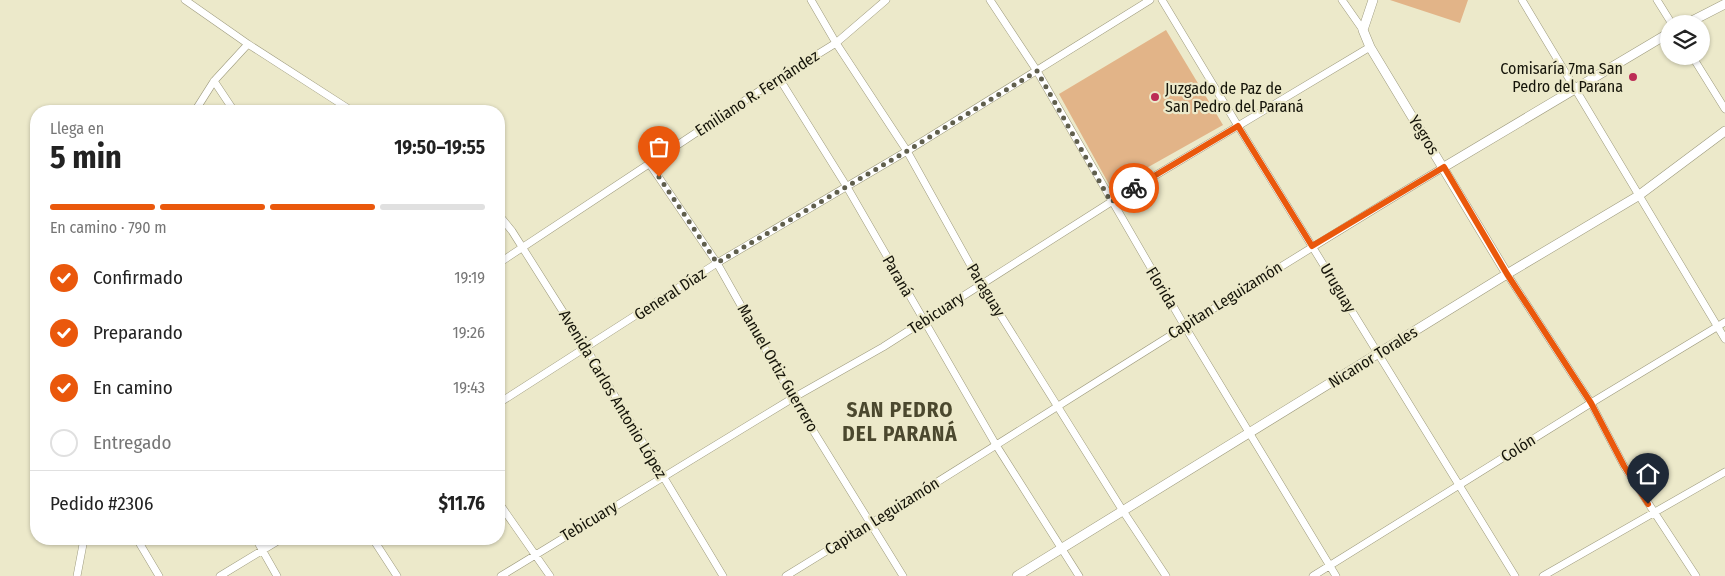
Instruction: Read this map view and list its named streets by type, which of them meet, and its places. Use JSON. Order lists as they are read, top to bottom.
{
  "streets": {
    "street": [
      "Emiliano R. Fernández",
      "Yegros",
      "Paraná",
      "Florida",
      "Uruguay",
      "Paraguay",
      "General Díaz",
      "Capitan Leguizamón",
      "Tebicuary",
      "Nicanor Torales",
      "Manuel Ortiz Guerrero",
      "Avenida Carlos Antonio López",
      "Colón"
    ]
  },
  "crossings": [
    ["Emiliano R. Fernández", "Paraná"],
    ["Emiliano R. Fernández", "Paraguay"],
    ["Emiliano R. Fernández", "Manuel Ortiz Guerrero"],
    ["Emiliano R. Fernández", "Avenida Carlos Antonio López"],
    ["Yegros", "Capitan Leguizamón"],
    ["Yegros", "Tebicuary"],
    ["Yegros", "Nicanor Torales"],
    ["Yegros", "Colón"],
    ["Paraná", "General Díaz"],
    ["Paraná", "Capitan Leguizamón"],
    ["Paraná", "Tebicuary"],
    ["Paraná", "Nicanor Torales"],
    ["Florida", "General Díaz"],
    ["Florida", "Capitan Leguizamón"],
    ["Florida", "Tebicuary"],
    ["Florida", "Nicanor Torales"],
    ["Florida", "Colón"],
    ["Uruguay", "Capitan Leguizamón"],
    ["Uruguay", "Tebicuary"],
    ["Uruguay", "Nicanor Torales"],
    ["Uruguay", "Colón"],
    ["Paraguay", "General Díaz"],
    ["Paraguay", "Capitan Leguizamón"],
    ["Paraguay", "Tebicuary"],
    ["Paraguay", "Nicanor Torales"],
    ["General Díaz", "Manuel Ortiz Guerrero"],
    ["General Díaz", "Avenida Carlos Antonio López"],
    ["Capitan Leguizamón", "Manuel Ortiz Guerrero"],
    ["Tebicuary", "Manuel Ortiz Guerrero"],
    ["Tebicuary", "Avenida Carlos Antonio López"]
  ],
  "districts": ["SAN PEDRO DEL PARANÁ"],
  "places": ["Comisaría 7ma San Pedro del Parana", "Juzgado de Paz de San Pedro del Paraná"],
  "page": {
    "heading": ["5 min", "Llega en", "19:50–19:55"],
    "panel": ["Pedido #2306", "$11.76"],
    "bar": "En camino · 790 m",
    "list": [
      ["Confirmado", "19:19"],
      ["Preparando", "19:26"],
      ["En camino", "19:43"],
      "Entregado"
    ]
  }
}
